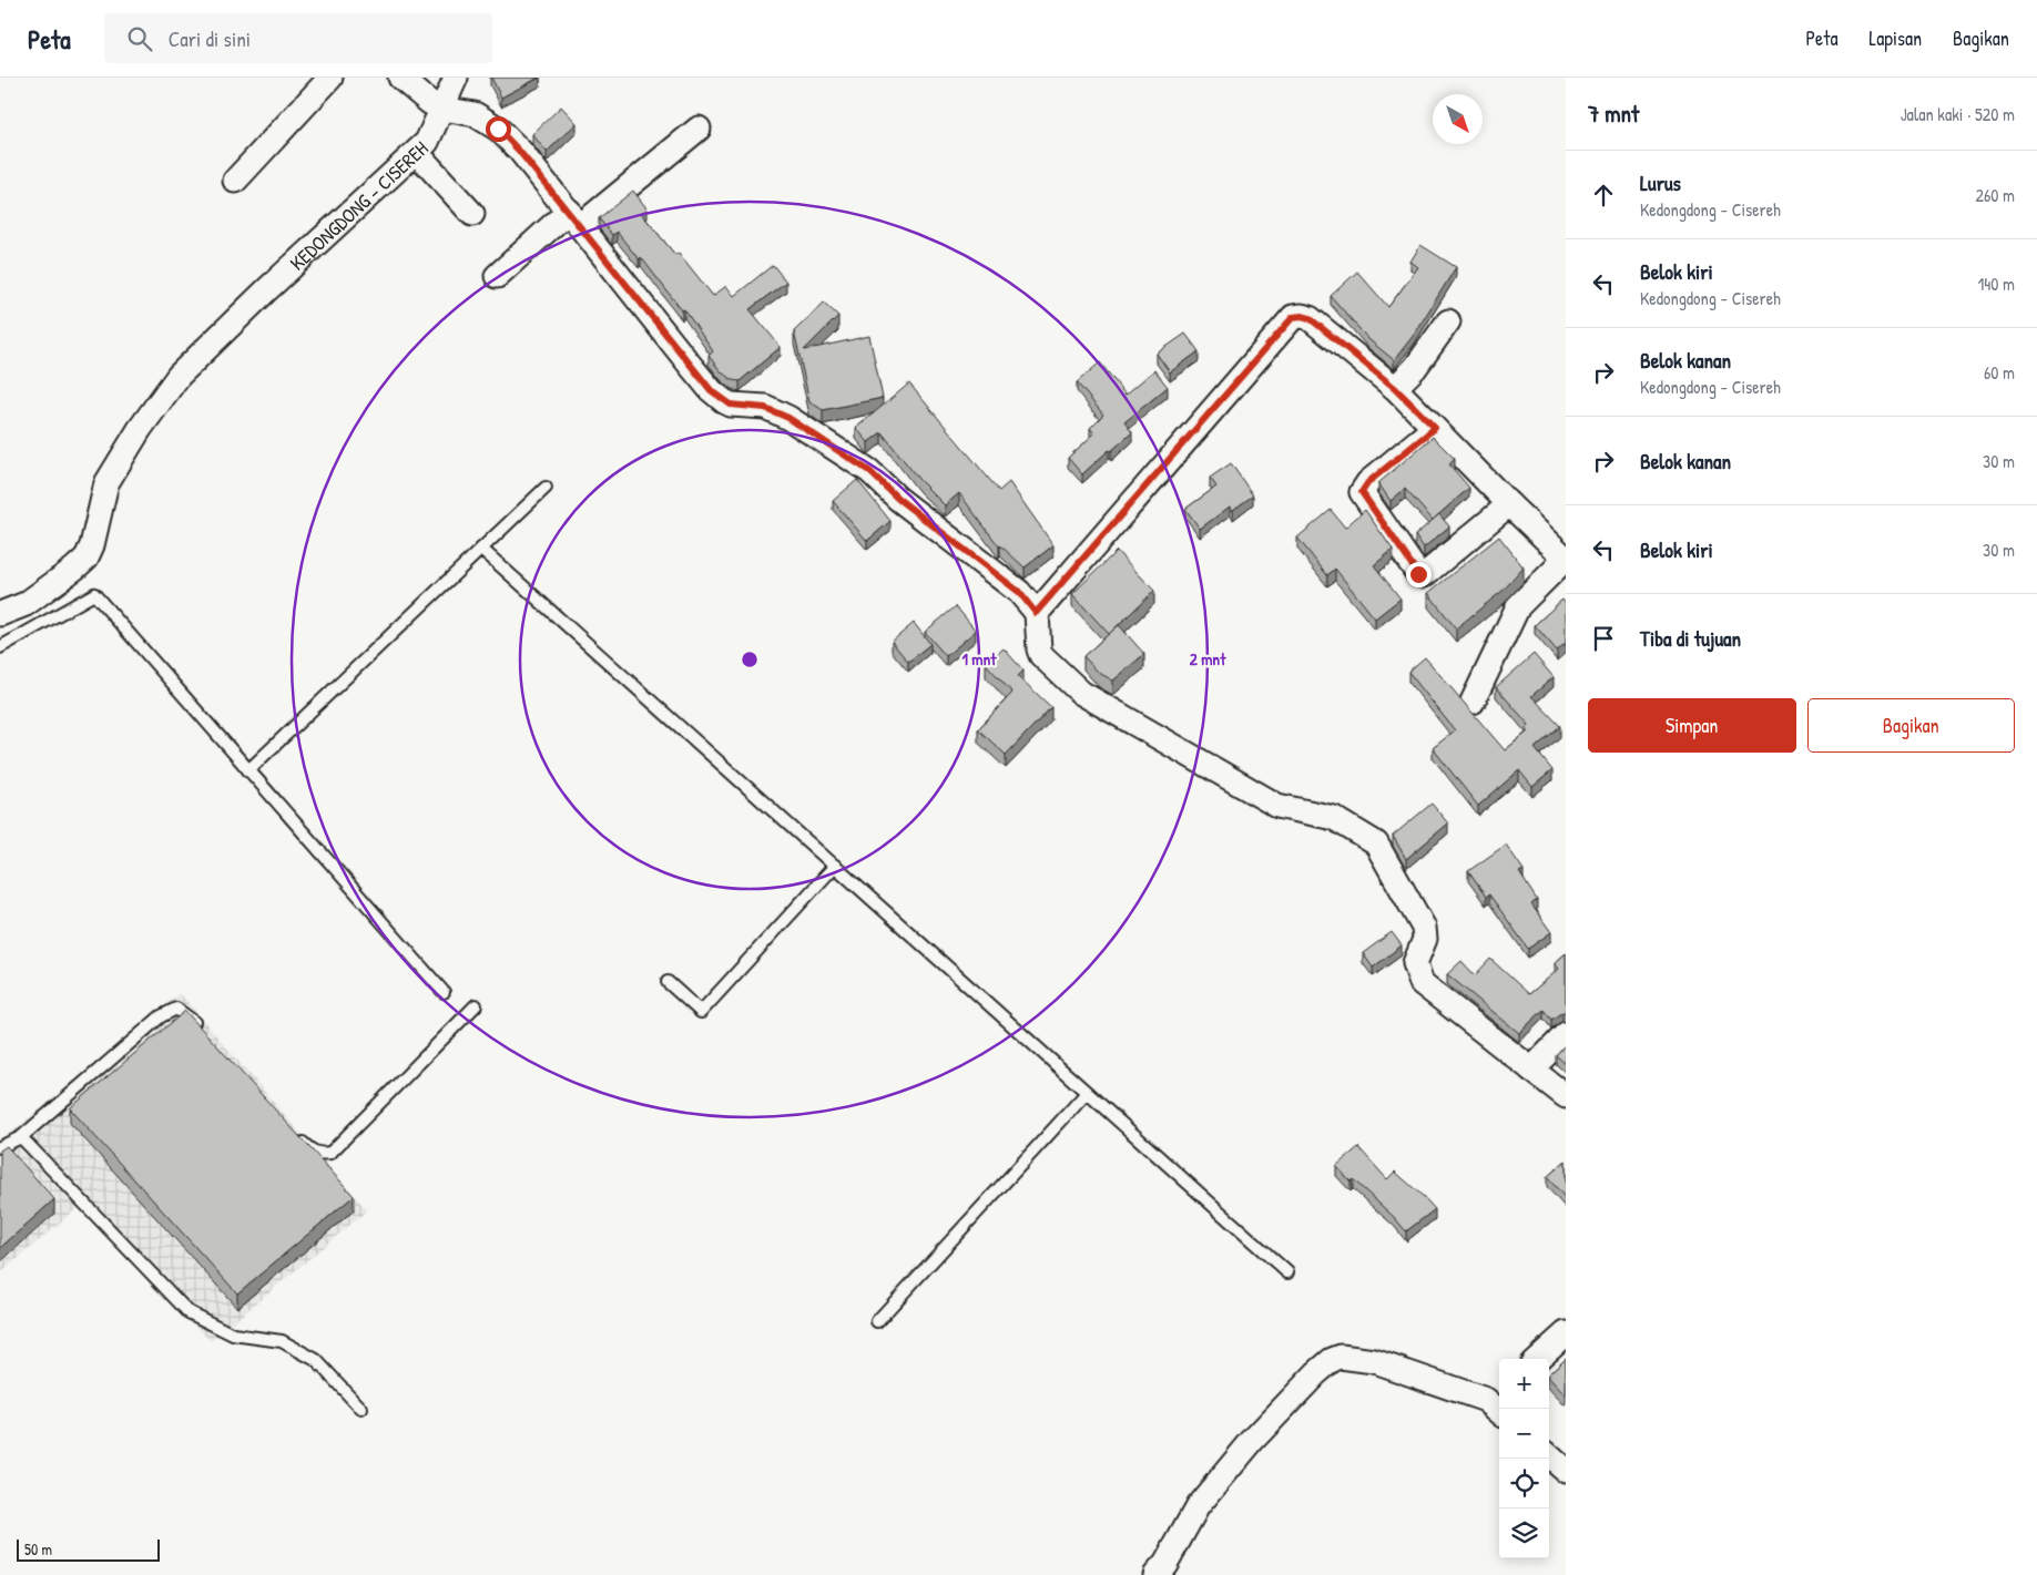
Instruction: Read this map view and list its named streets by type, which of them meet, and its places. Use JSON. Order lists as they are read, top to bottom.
{
  "streets": {
    "street": ["KEDONGDONG - CISEREH"]
  },
  "scale_bar": "50 m",
  "north": "bottom right",
  "page": {
    "header": "Peta",
    "search": "Cari di sini",
    "nav": ["Peta", "Lapisan", "Bagikan"],
    "heading": ["7 mnt", "Jalan kaki · 520 m"],
    "list": [
      ["Lurus", "Kedongdong - Cisereh", "260 m"],
      ["Belok kiri", "Kedongdong - Cisereh", "140 m"],
      ["Belok kanan", "Kedongdong - Cisereh", "60 m"],
      ["Belok kanan", "30 m"],
      ["Belok kiri", "30 m"],
      "Tiba di tujuan"
    ],
    "buttons": ["Simpan", "Bagikan"],
    "map_buttons": ["+", "−"],
    "scale": "50 m"
  },
  "rings": ["1 mnt", "2 mnt"]
}
